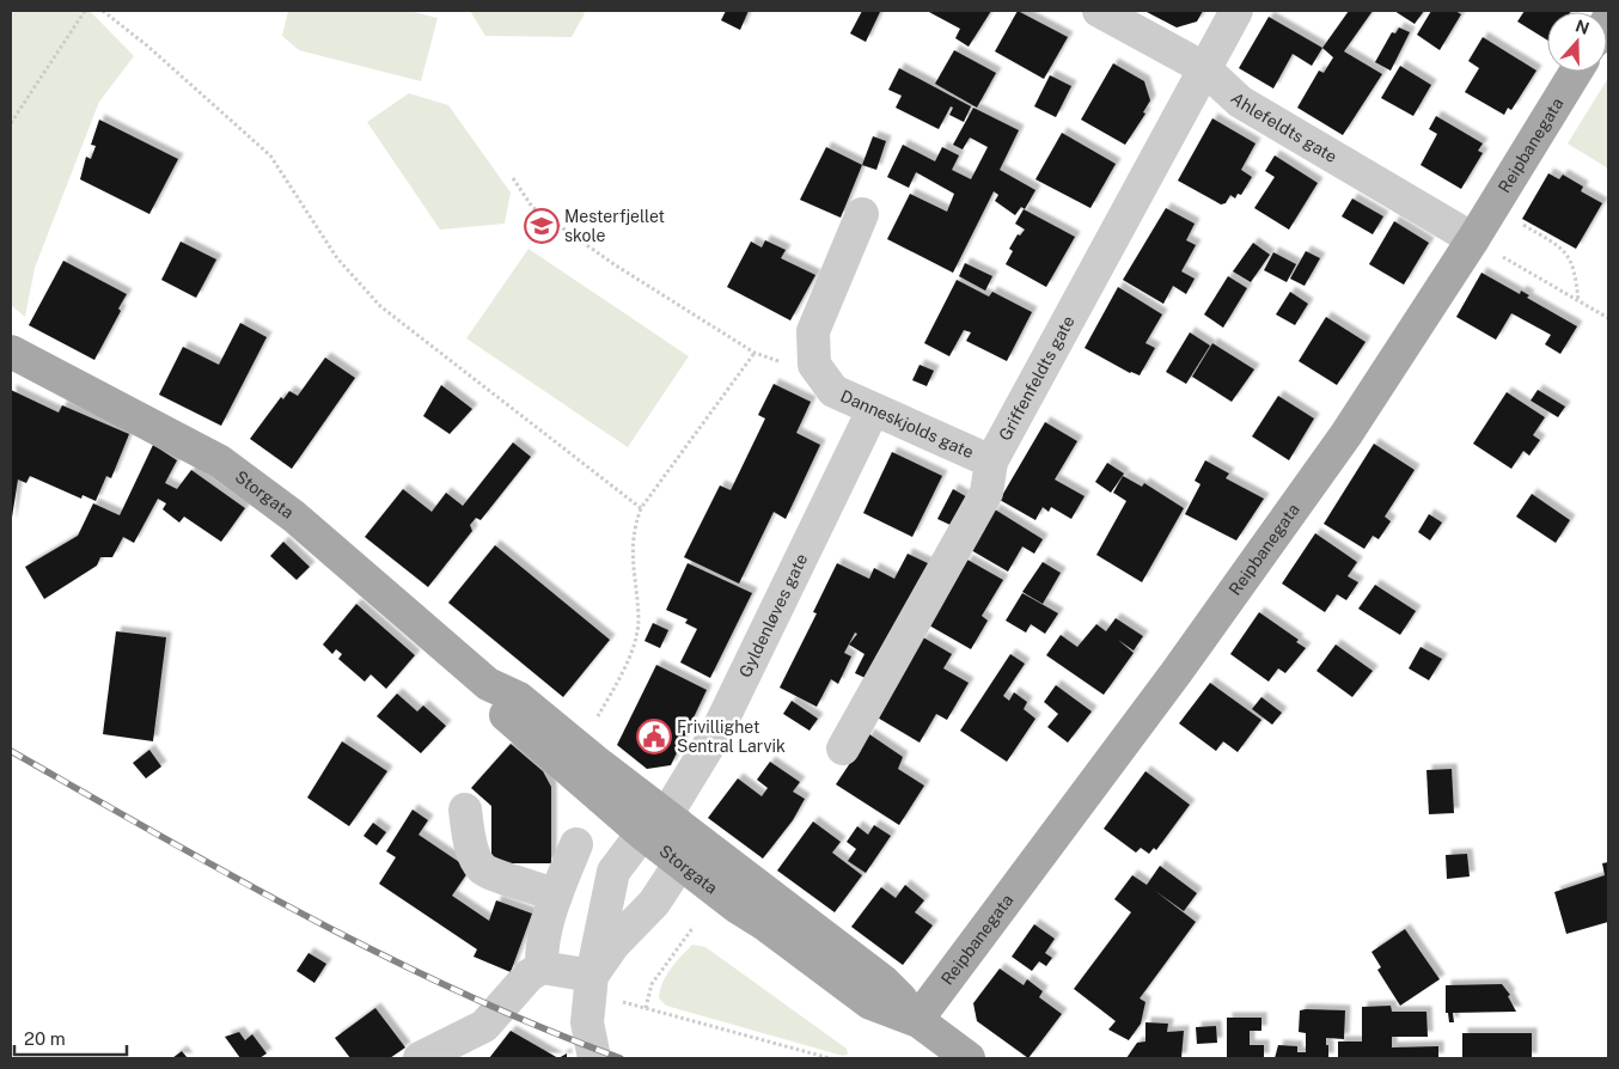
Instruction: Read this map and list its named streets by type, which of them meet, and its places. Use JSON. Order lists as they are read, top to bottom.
{
  "streets": {
    "main road": ["Reipbanegata", "Storgata"],
    "street": [
      "Ahlefeldts gate",
      "Griffenfeldts gate",
      "Danneskjolds gate",
      "Gyldenløves gate"
    ]
  },
  "crossings": [
    ["Ahlefeldts gate", "Reipbanegata"],
    ["Ahlefeldts gate", "Griffenfeldts gate"],
    ["Reipbanegata", "Storgata"],
    ["Griffenfeldts gate", "Danneskjolds gate"],
    ["Danneskjolds gate", "Gyldenløves gate"],
    ["Storgata", "Gyldenløves gate"]
  ],
  "places": {
    "school or university": ["Mesterfjellet skole"],
    "public building": ["Frivillighet Sentral Larvik"]
  },
  "scale_bar": "20 m",
  "north": "top"
}
